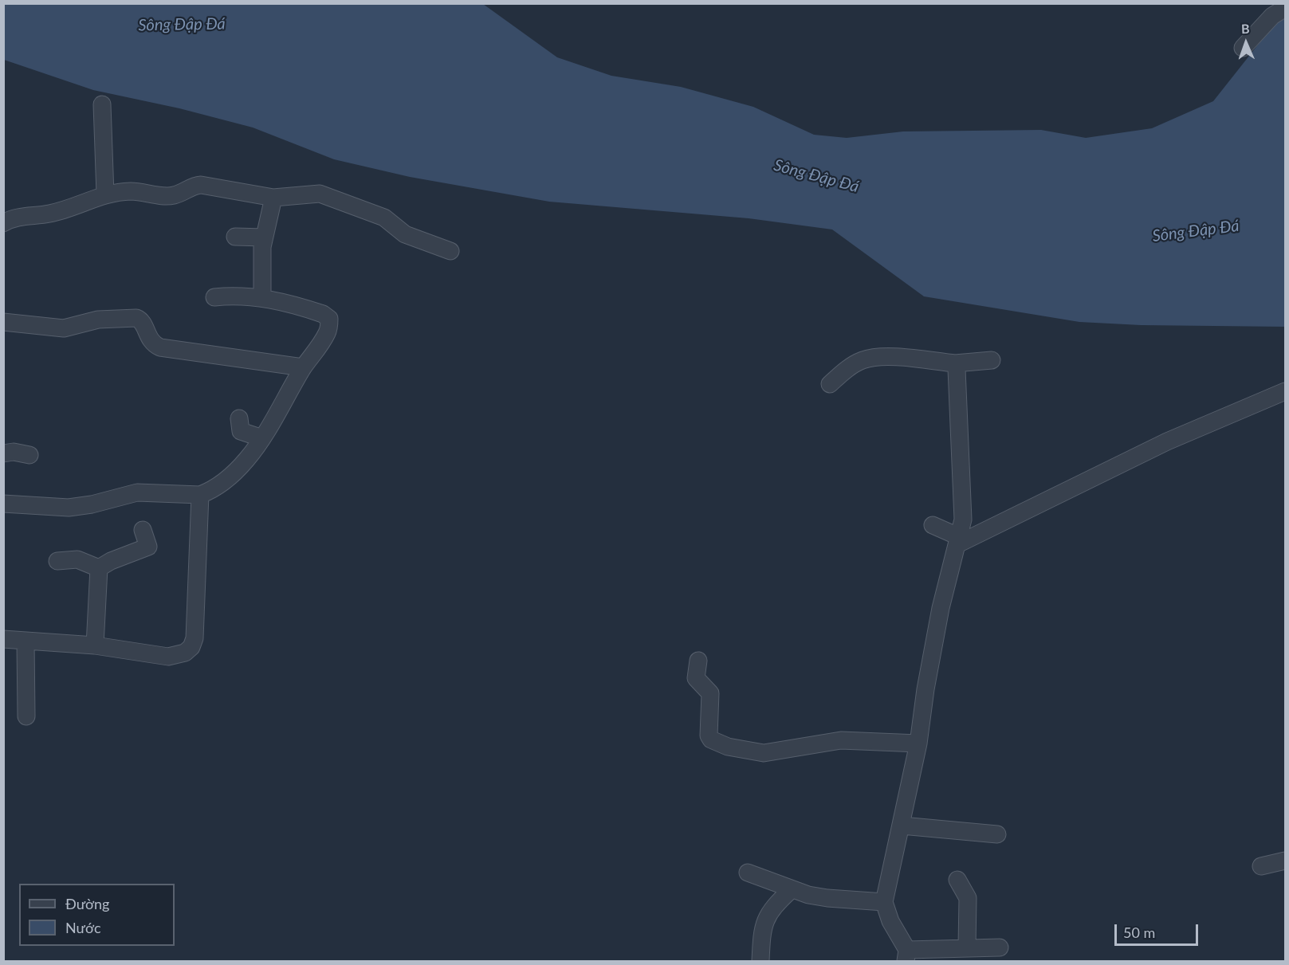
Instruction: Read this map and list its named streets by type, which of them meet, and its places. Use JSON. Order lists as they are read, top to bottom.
{
  "water": ["Sông Đập Đá"],
  "legend": ["Đường", "Nước"],
  "scale_bar": "50 m",
  "north": "top"
}
